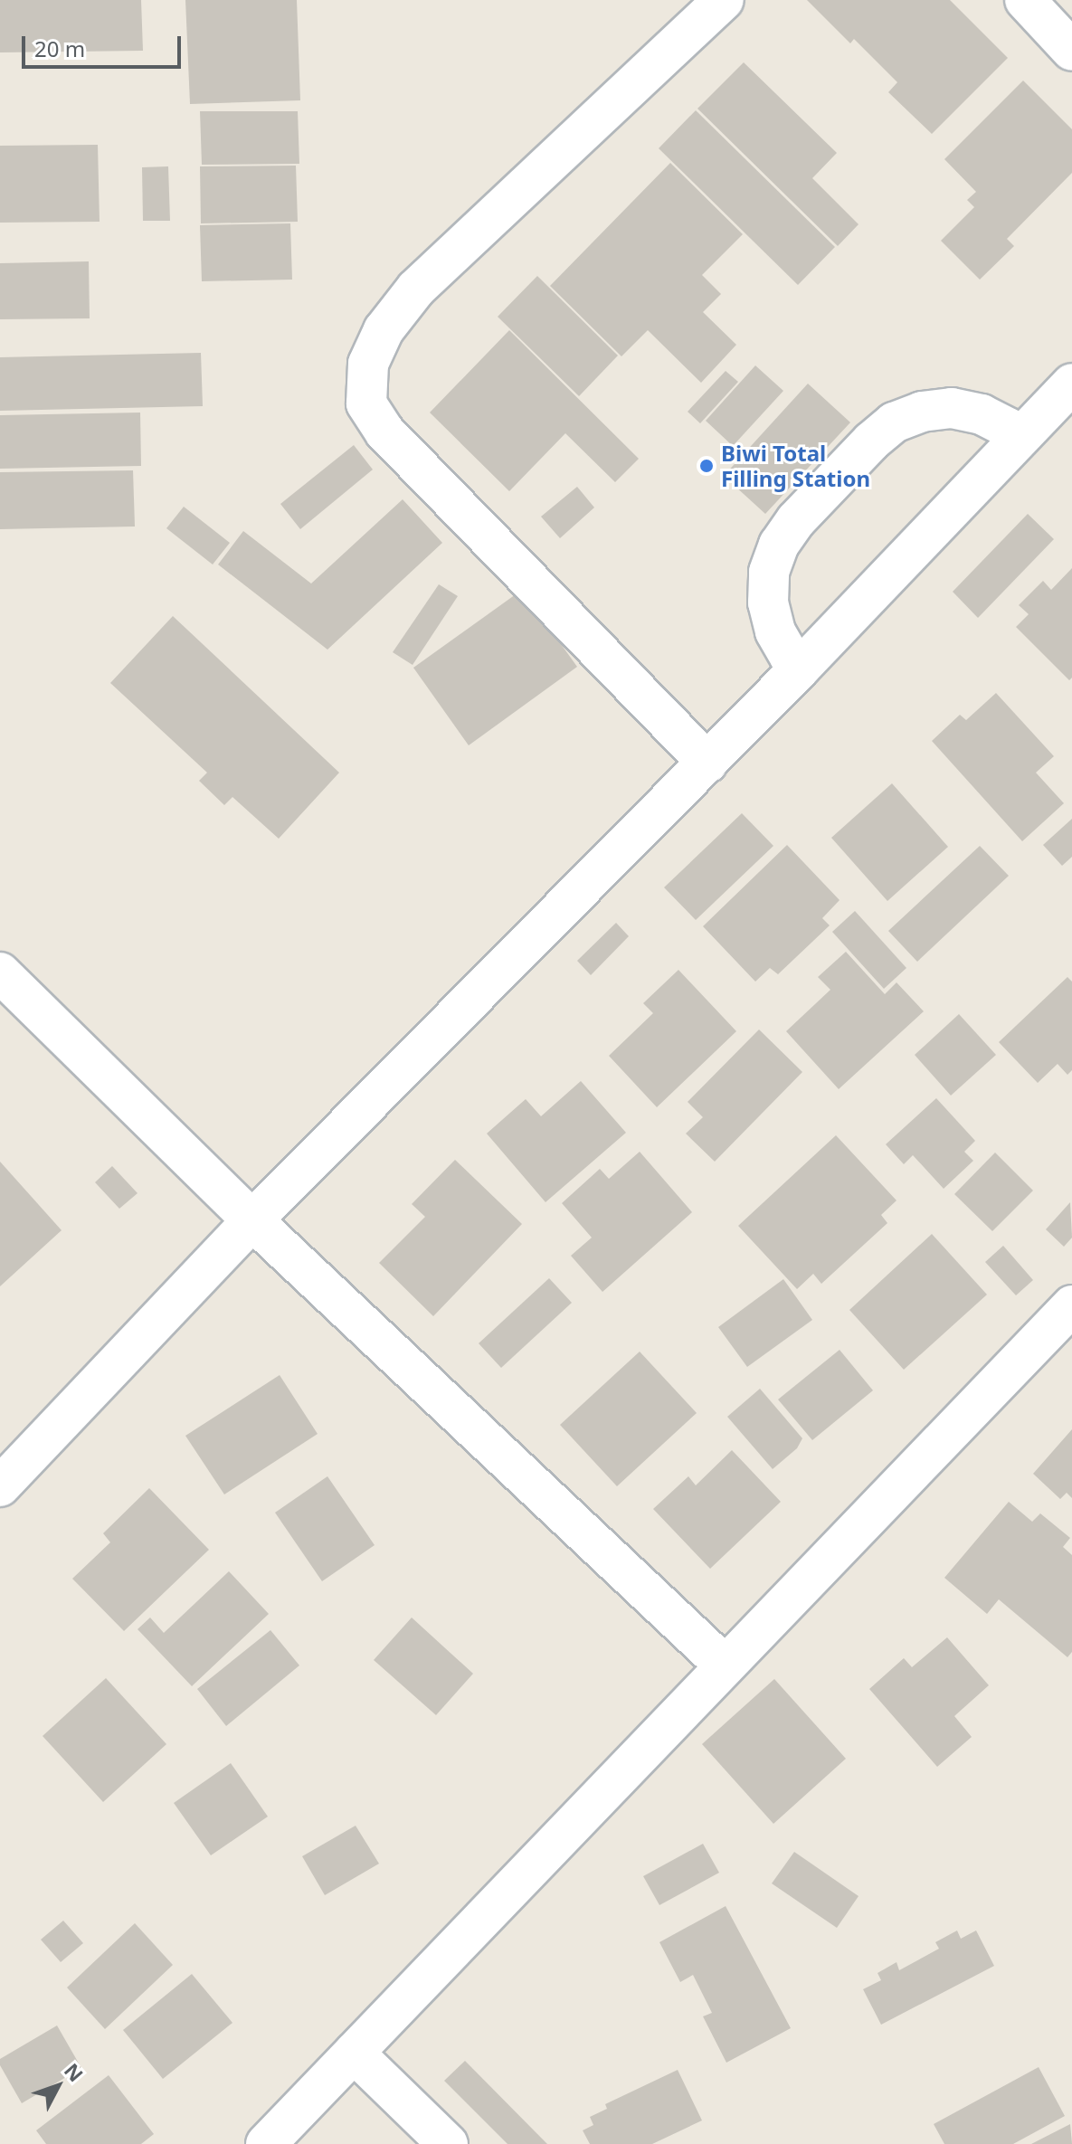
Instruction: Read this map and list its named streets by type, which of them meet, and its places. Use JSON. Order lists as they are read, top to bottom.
{
  "places": ["Biwi Total Filling Station"],
  "scale_bar": "20 m",
  "north": "top right"
}
